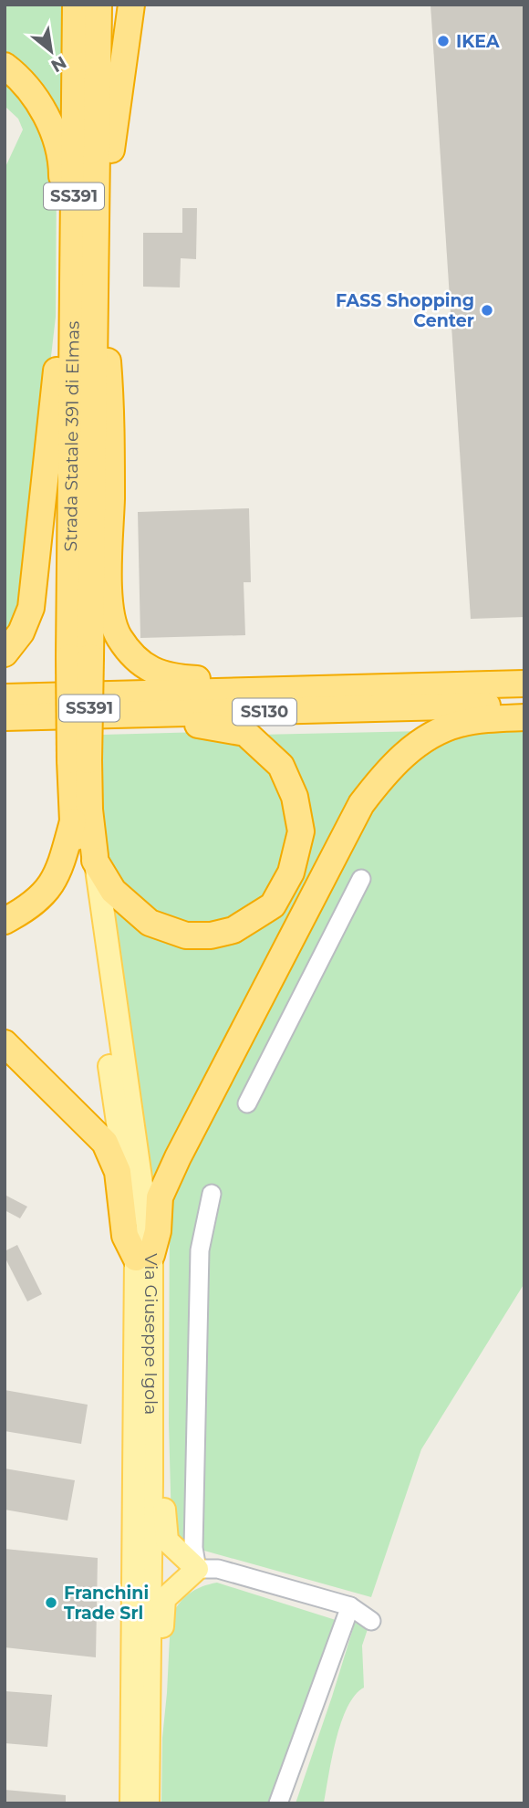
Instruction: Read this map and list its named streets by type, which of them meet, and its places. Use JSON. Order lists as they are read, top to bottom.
{
  "streets": {
    "highway": ["SS391", "Strada Statale 391 di Elmas", "SS130"],
    "main road": ["Via Giuseppe Igola"]
  },
  "crossings": [
    ["Strada Statale 391 di Elmas", "Via Giuseppe Igola"]
  ],
  "places": ["IKEA", "FASS Shopping Center", "Franchini Trade Srl"],
  "north": "bottom right"
}
